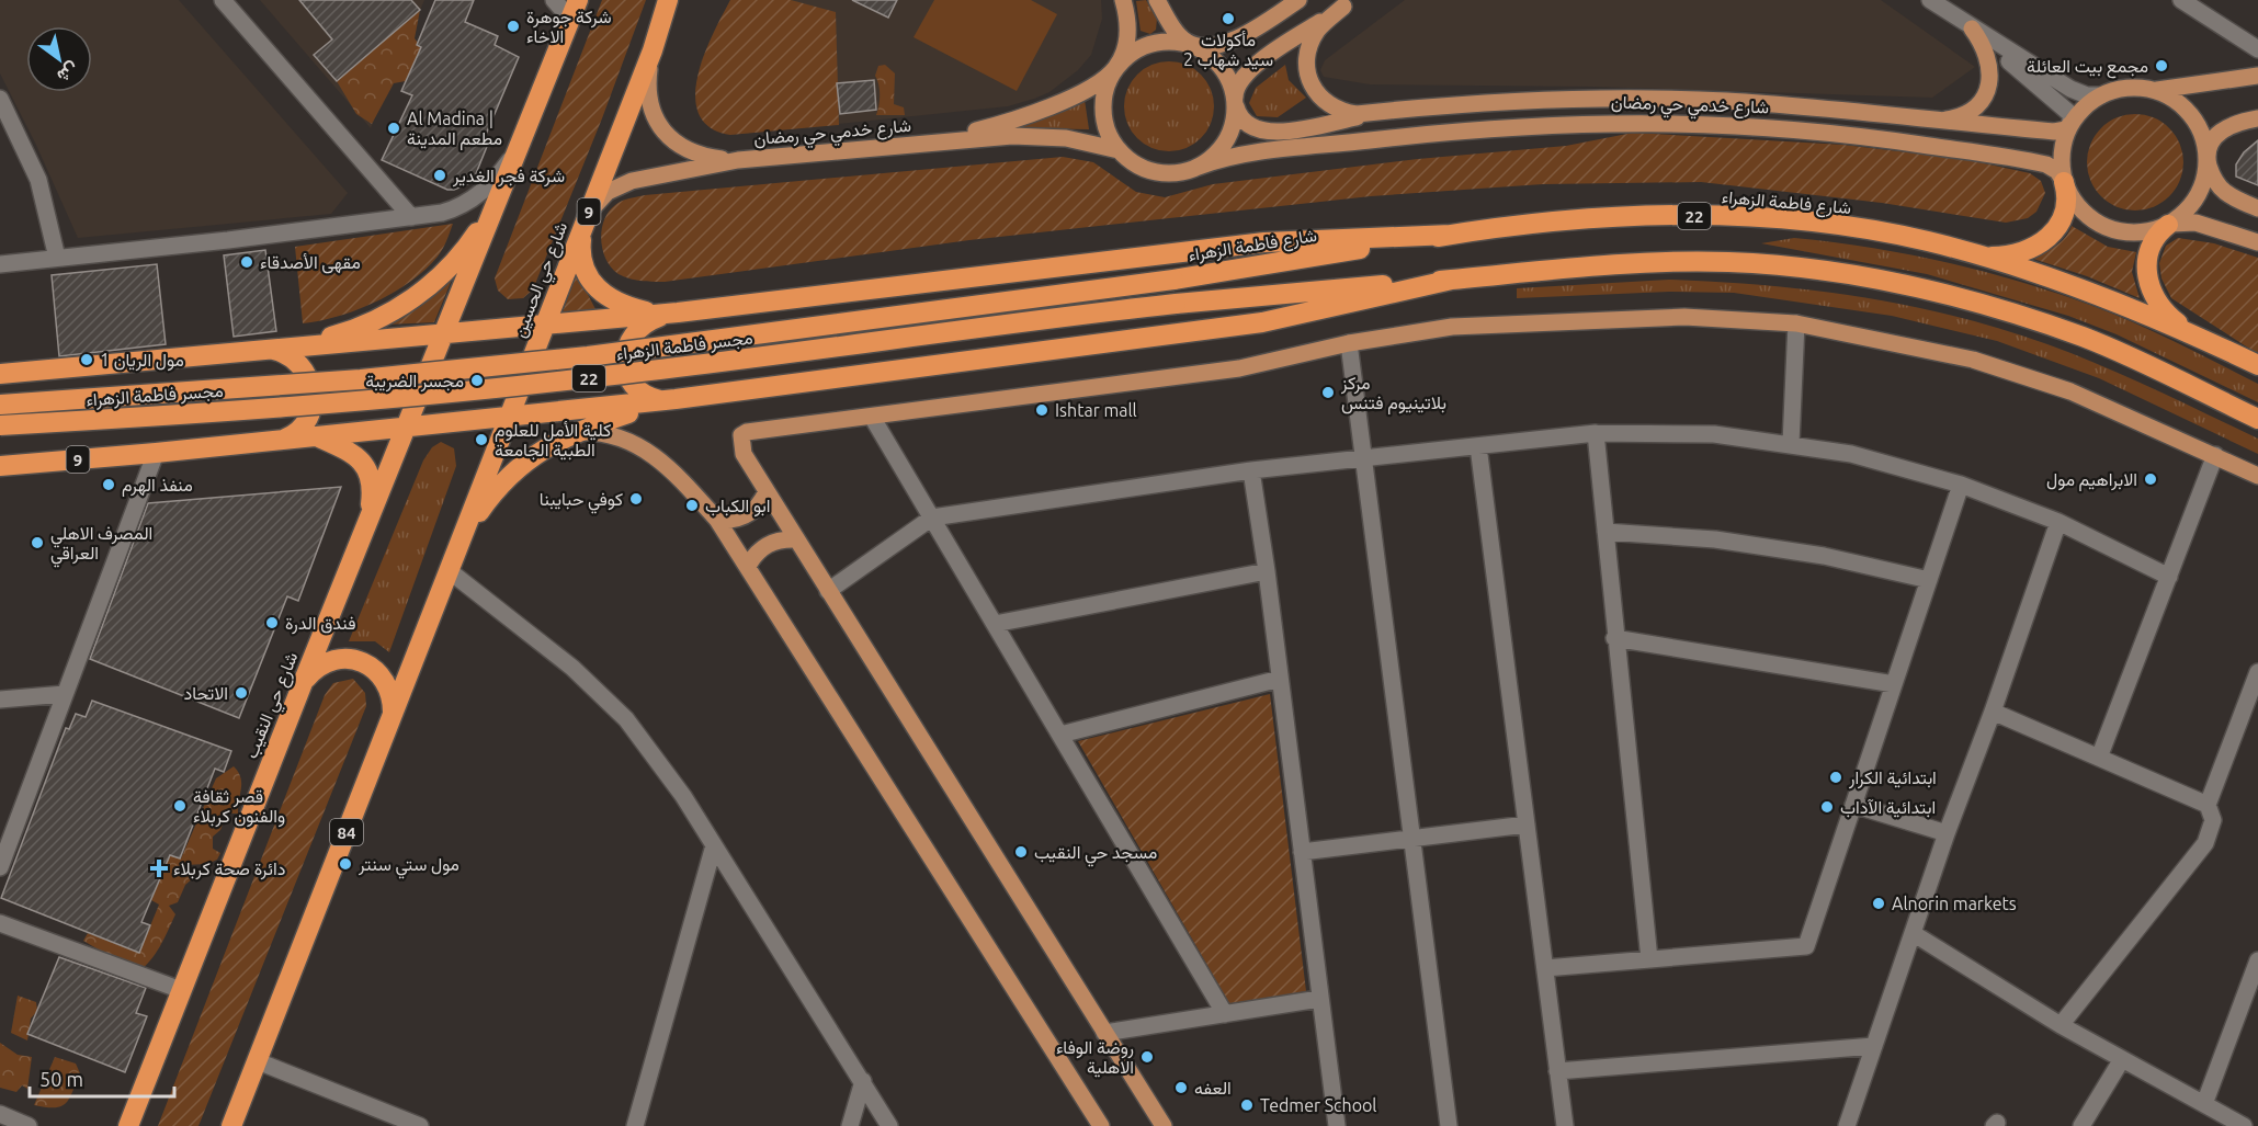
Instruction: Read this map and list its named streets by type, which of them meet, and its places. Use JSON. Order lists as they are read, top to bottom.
{
  "streets": {
    "highway": [
      "شارع فاطمة الزهراء",
      "9",
      "22",
      "شارع حي الحسين",
      "مجسر فاطمة الزهراء",
      "شارع حي النقيب",
      "84"
    ],
    "main road": ["شارع خدمي حي رمضان"]
  },
  "crossings": [
    ["شارع فاطمة الزهراء", "مجسر فاطمة الزهراء"],
    ["9", "شارع حي الحسين"],
    ["22", "مجسر فاطمة الزهراء"],
    ["شارع حي الحسين", "84"]
  ],
  "places": {
    "other": [
      "مأكولات سيد شهاب 2",
      "شركة جوهرة الاخاء",
      "مجمع بيت العائلة",
      "Al Madina | مطعم المدينة",
      "شركة فجر الغدير",
      "مقهى الأصدقاء",
      "مول الريان 1",
      "مجسر الضريبة",
      "مركز بلاتينيوم فتنس",
      "Ishtar mall",
      "كلية الأمل للعلوم الطبية الجامعة",
      "الابراهيم مول",
      "منفذ الهرم",
      "كوفي حبايبنا",
      "ابو الكباب",
      "المصرف الاهلي العراقي",
      "فندق الدرة",
      "الاتحاد",
      "ابتدائية الكرار",
      "قصر ثقافة والفنون كربلاء",
      "ابتدائية الآداب",
      "مسجد حي النقيب",
      "مول ستي سنتر",
      "Alnorin markets",
      "روضة الوفاء الاهلية",
      "العفه",
      "Tedmer School"
    ],
    "health": ["دائرة صحة كربلاء"]
  },
  "scale_bar": "50 m",
  "north": "bottom right"
}
